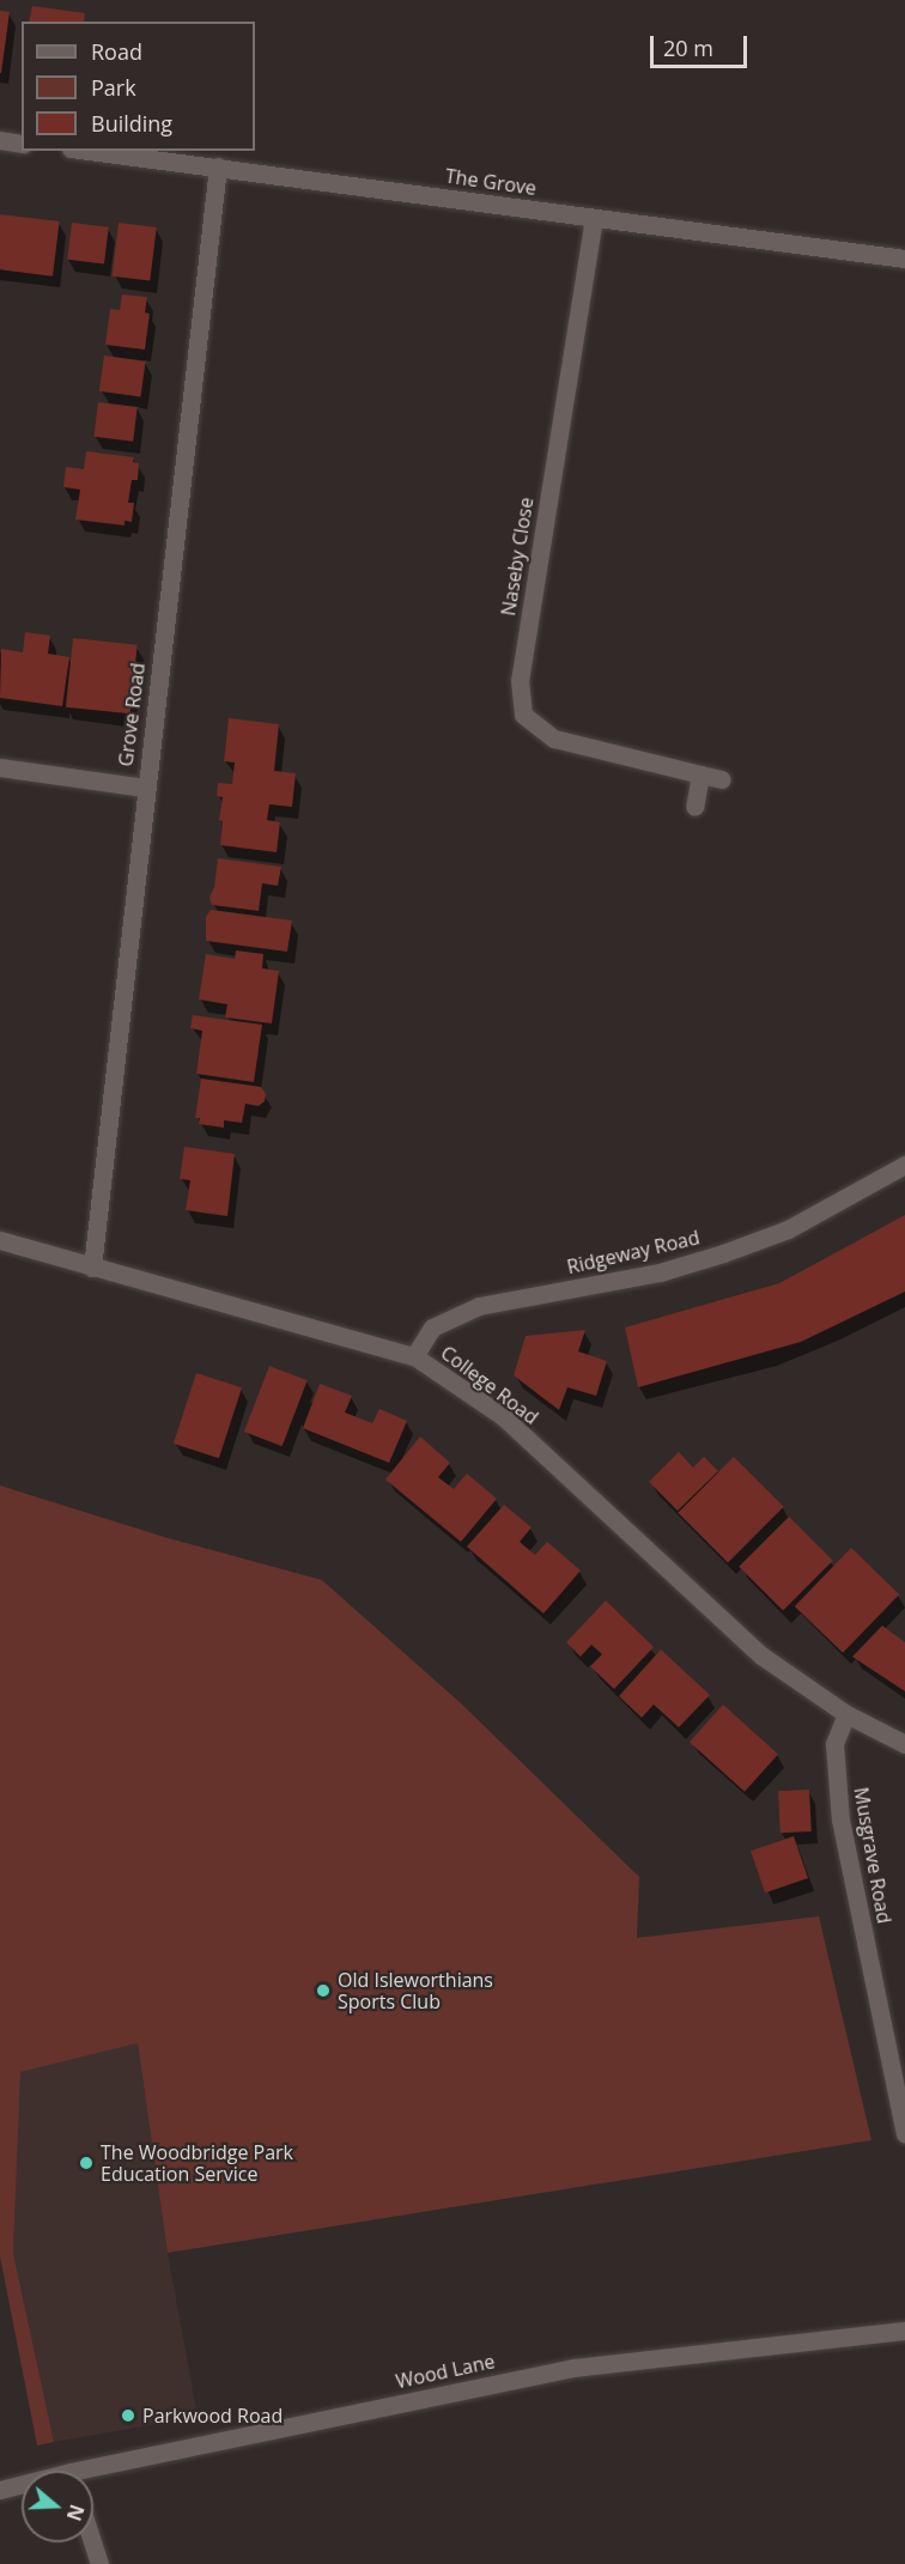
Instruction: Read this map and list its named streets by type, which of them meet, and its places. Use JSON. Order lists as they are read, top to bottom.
{
  "streets": {
    "street": [
      "The Grove",
      "Naseby Close",
      "Grove Road",
      "Ridgeway Road",
      "College Road",
      "Musgrave Road",
      "Wood Lane"
    ]
  },
  "crossings": [
    ["The Grove", "Naseby Close"],
    ["The Grove", "Grove Road"],
    ["Grove Road", "College Road"],
    ["Ridgeway Road", "College Road"],
    ["College Road", "Musgrave Road"]
  ],
  "places": ["Old Isleworthians Sports Club", "The Woodbridge Park Education Service", "Parkwood Road"],
  "legend": ["Road", "Park", "Building"],
  "scale_bar": "20 m",
  "north": "right"
}
